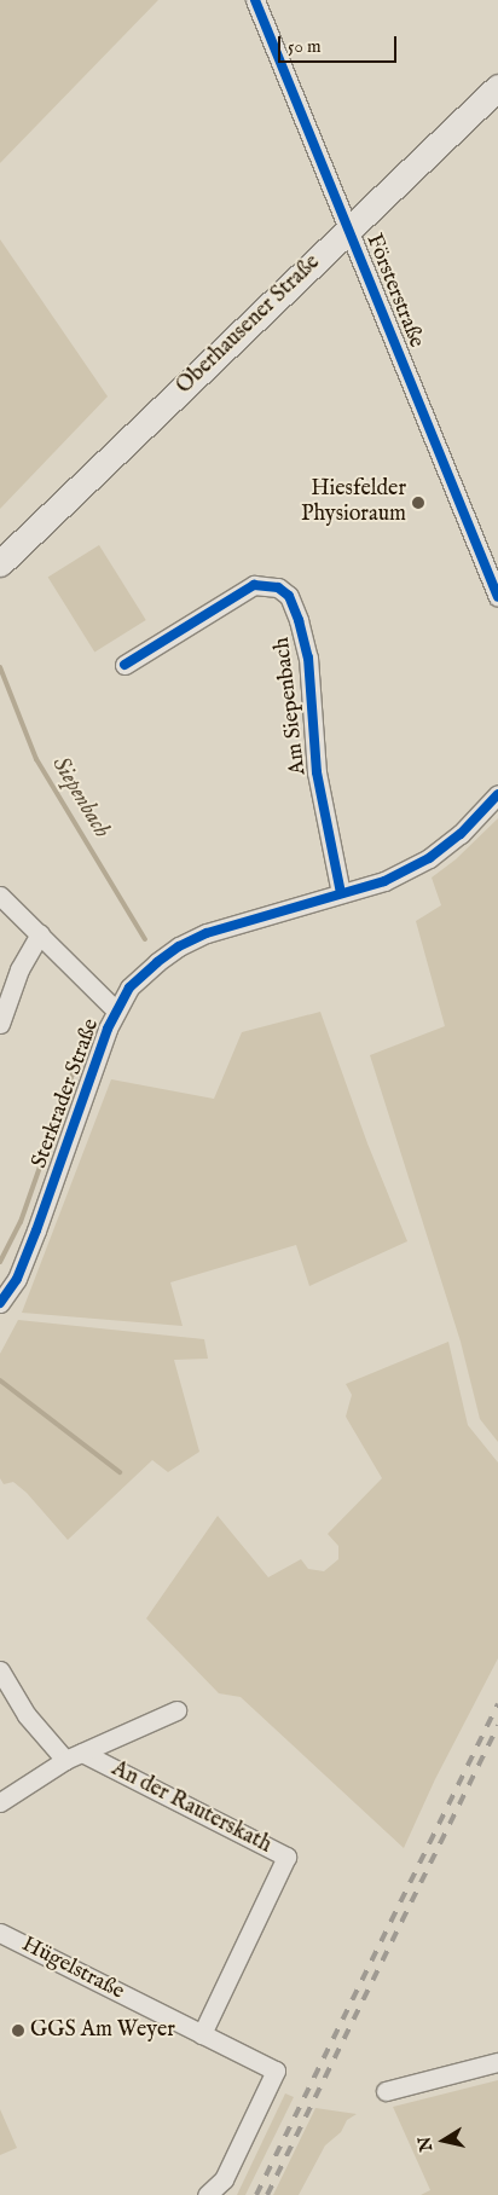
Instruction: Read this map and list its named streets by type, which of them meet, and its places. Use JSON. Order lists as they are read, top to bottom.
{
  "streets": {
    "main road": ["Oberhausener Straße"],
    "street": [
      "Försterstraße",
      "Am Siepenbach",
      "Sterkrader Straße",
      "An der Rauterskath",
      "Hügelstraße"
    ]
  },
  "crossings": [
    ["Försterstraße", "Oberhausener Straße"],
    ["Am Siepenbach", "Sterkrader Straße"],
    ["An der Rauterskath", "Hügelstraße"]
  ],
  "water": ["Siepenbach"],
  "places": ["Hiesfelder Physioraum", "GGS Am Weyer"],
  "scale_bar": "50 m",
  "north": "left"
}
